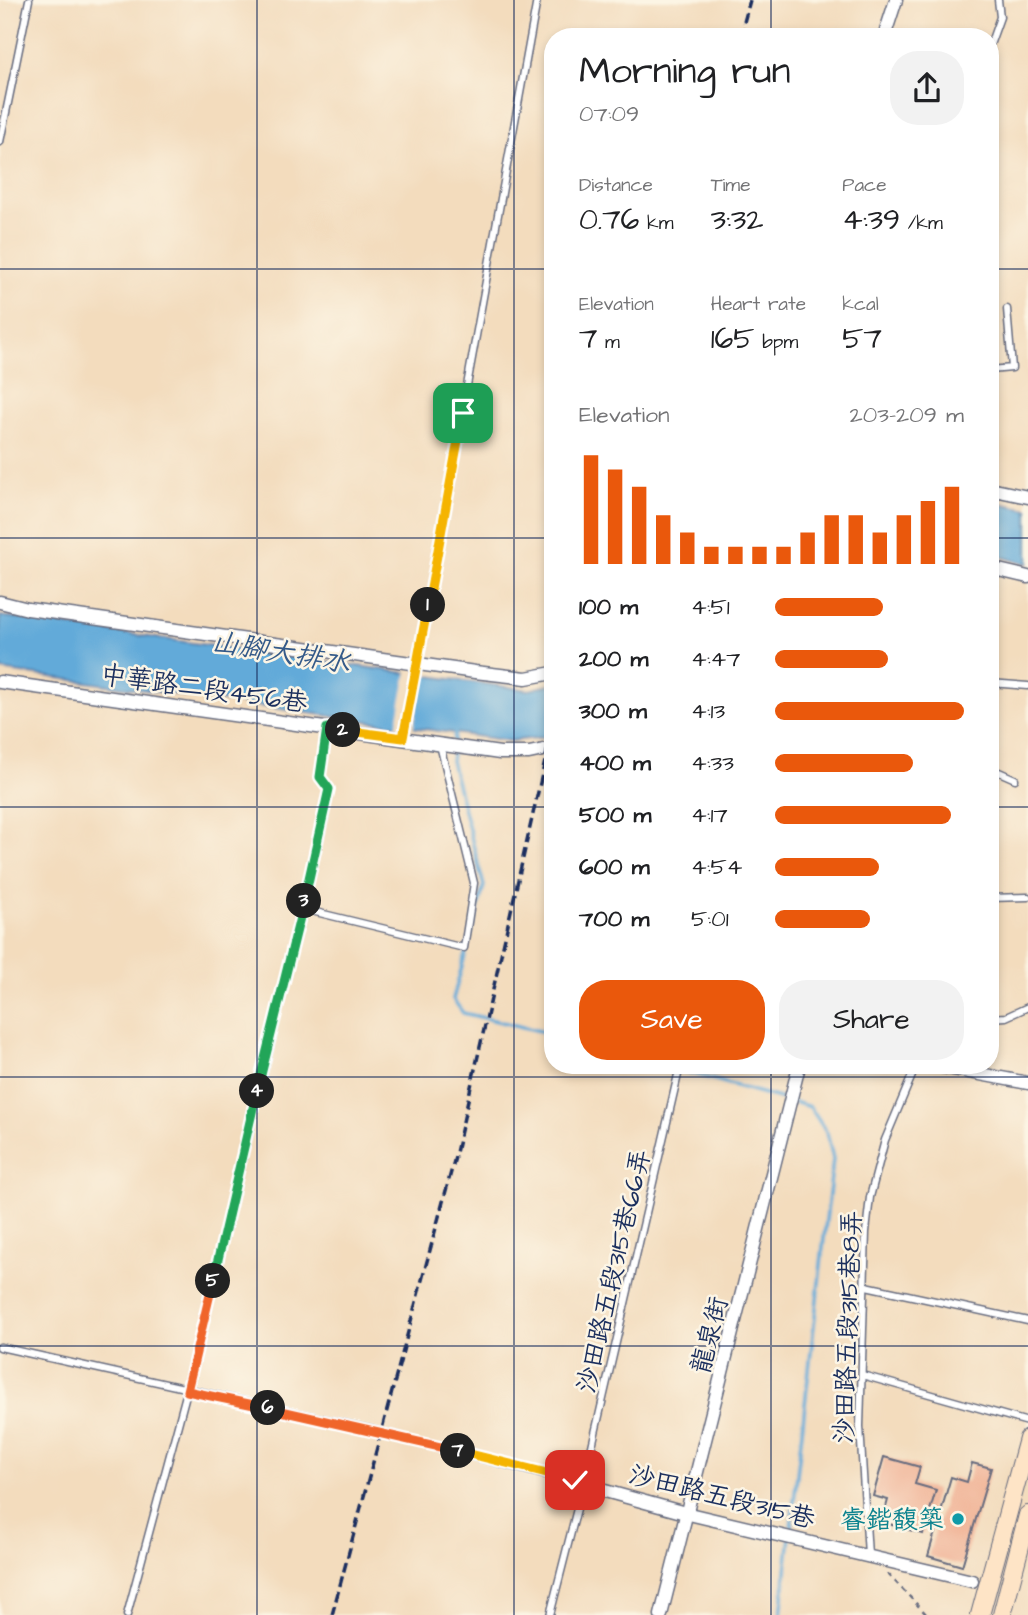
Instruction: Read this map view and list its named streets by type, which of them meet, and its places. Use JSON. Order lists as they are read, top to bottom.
{
  "streets": {
    "street": ["中華路二段456巷", "龍泉街", "沙田路五段315巷"],
    "lane": ["沙田路五段315巷66弄", "沙田路五段315巷8弄"]
  },
  "crossings": [
    ["沙田路五段315巷66弄", "沙田路五段315巷"],
    ["沙田路五段315巷8弄", "沙田路五段315巷"],
    ["龍泉街", "沙田路五段315巷"]
  ],
  "water": ["山腳大排水"],
  "places": ["睿鍇馥築"],
  "page": {
    "heading": ["Morning run", "07:09"],
    "stats": [
      ["Distance", "0.76 km"],
      ["Time", "3:32"],
      ["Pace", "4:39 /km"],
      ["Elevation", "7 m"],
      ["Heart rate", "165 bpm"],
      ["kcal", "57"]
    ],
    "chart": ["Elevation", "203–209 m"],
    "list": [
      {
        "name": "100 m",
        "note": "4:51"
      },
      {
        "name": "200 m",
        "note": "4:47"
      },
      {
        "name": "300 m",
        "note": "4:13"
      },
      {
        "name": "400 m",
        "note": "4:33"
      },
      {
        "name": "500 m",
        "note": "4:17"
      },
      {
        "name": "600 m",
        "note": "4:54"
      },
      {
        "name": "700 m",
        "note": "5:01"
      }
    ],
    "pins": [
      "1",
      "2",
      "3",
      "4",
      "5",
      "6",
      "7"
    ],
    "buttons": ["Save", "Share"]
  }
}
